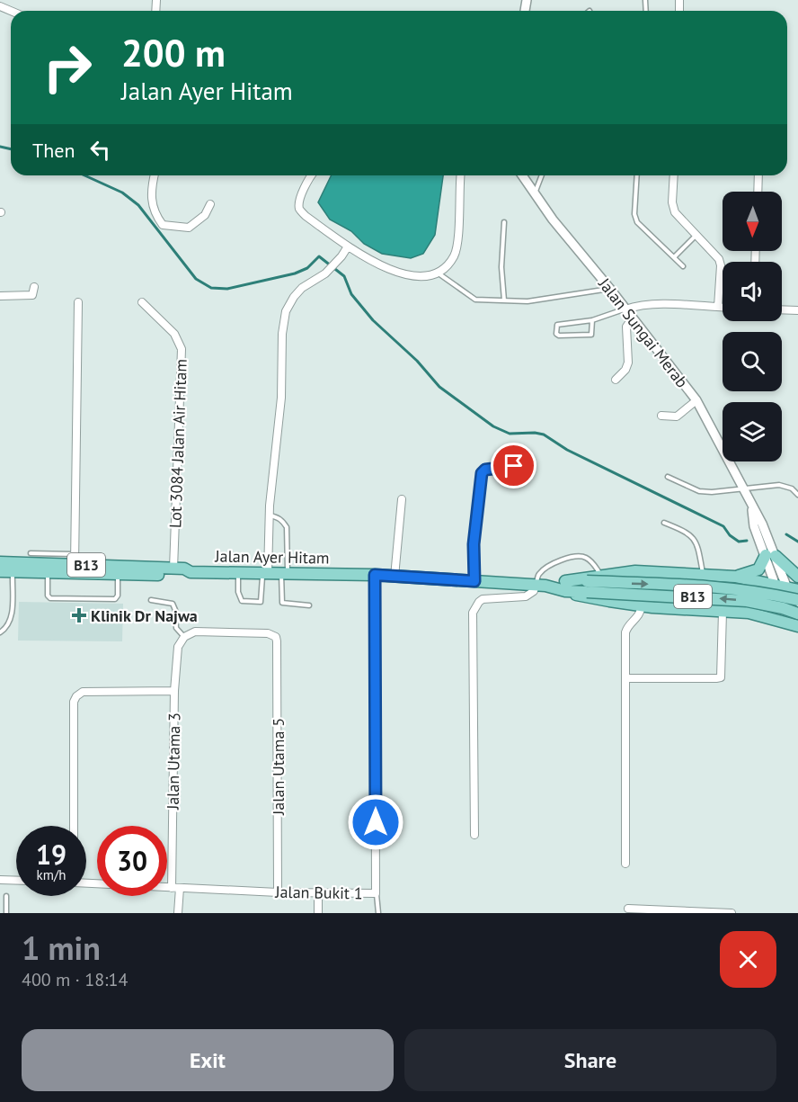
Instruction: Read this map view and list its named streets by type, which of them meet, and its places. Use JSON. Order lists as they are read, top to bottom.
{
  "streets": {
    "main road": ["Jalan Ayer Hitam", "B13"],
    "street": [
      "Jalan Sungai Merab",
      "Lot 3084 Jalan Air Hitam",
      "Jalan Utama 3",
      "Jalan Utama 5",
      "Jalan Bukit 1"
    ]
  },
  "crossings": [
    ["Lot 3084 Jalan Air Hitam", "Jalan Ayer Hitam"],
    ["Jalan Ayer Hitam", "B13"],
    ["Jalan Ayer Hitam", "Jalan Bukit 1"],
    ["Jalan Utama 3", "Jalan Utama 5"],
    ["Jalan Utama 3", "Jalan Bukit 1"],
    ["Jalan Utama 5", "Jalan Bukit 1"]
  ],
  "places": {
    "health": ["Klinik Dr Najwa"]
  },
  "north": "bottom",
  "page": {
    "turn": ["200 m", "Jalan Ayer Hitam"],
    "then": "Then",
    "speed": "19 km/h",
    "limit": "30",
    "heading": ["1 min", "400 m · 18:14"],
    "buttons": ["Exit", "Share"]
  }
}
